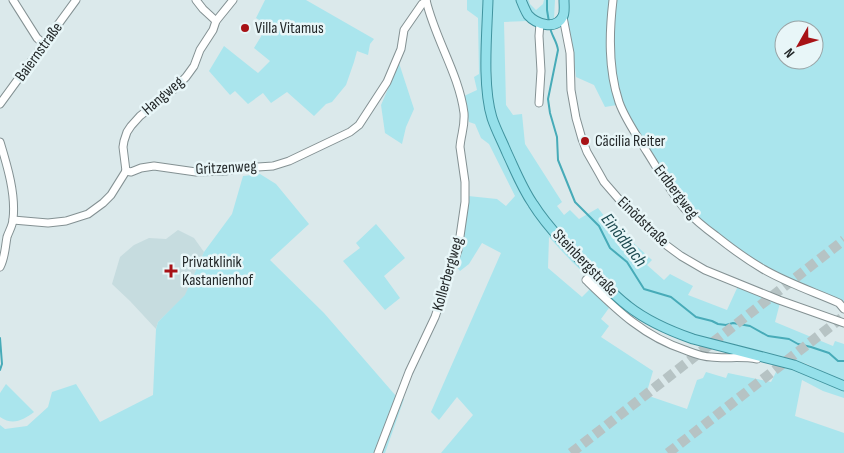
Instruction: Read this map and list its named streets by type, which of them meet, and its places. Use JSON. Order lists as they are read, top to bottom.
{
  "streets": {
    "main road": ["Steinbergstraße"],
    "street": [
      "Baiernstraße",
      "Hangweg",
      "Gritzenweg",
      "Erdbergweg",
      "Einödstraße",
      "Kollerbergweg"
    ]
  },
  "crossings": [
    ["Hangweg", "Gritzenweg"],
    ["Gritzenweg", "Kollerbergweg"]
  ],
  "water": ["Einödbach"],
  "places": {
    "other": ["Villa Vitamus", "Cäcilia Reiter"],
    "health": ["Privatklinik Kastanienhof"]
  },
  "north": "bottom left"
}
